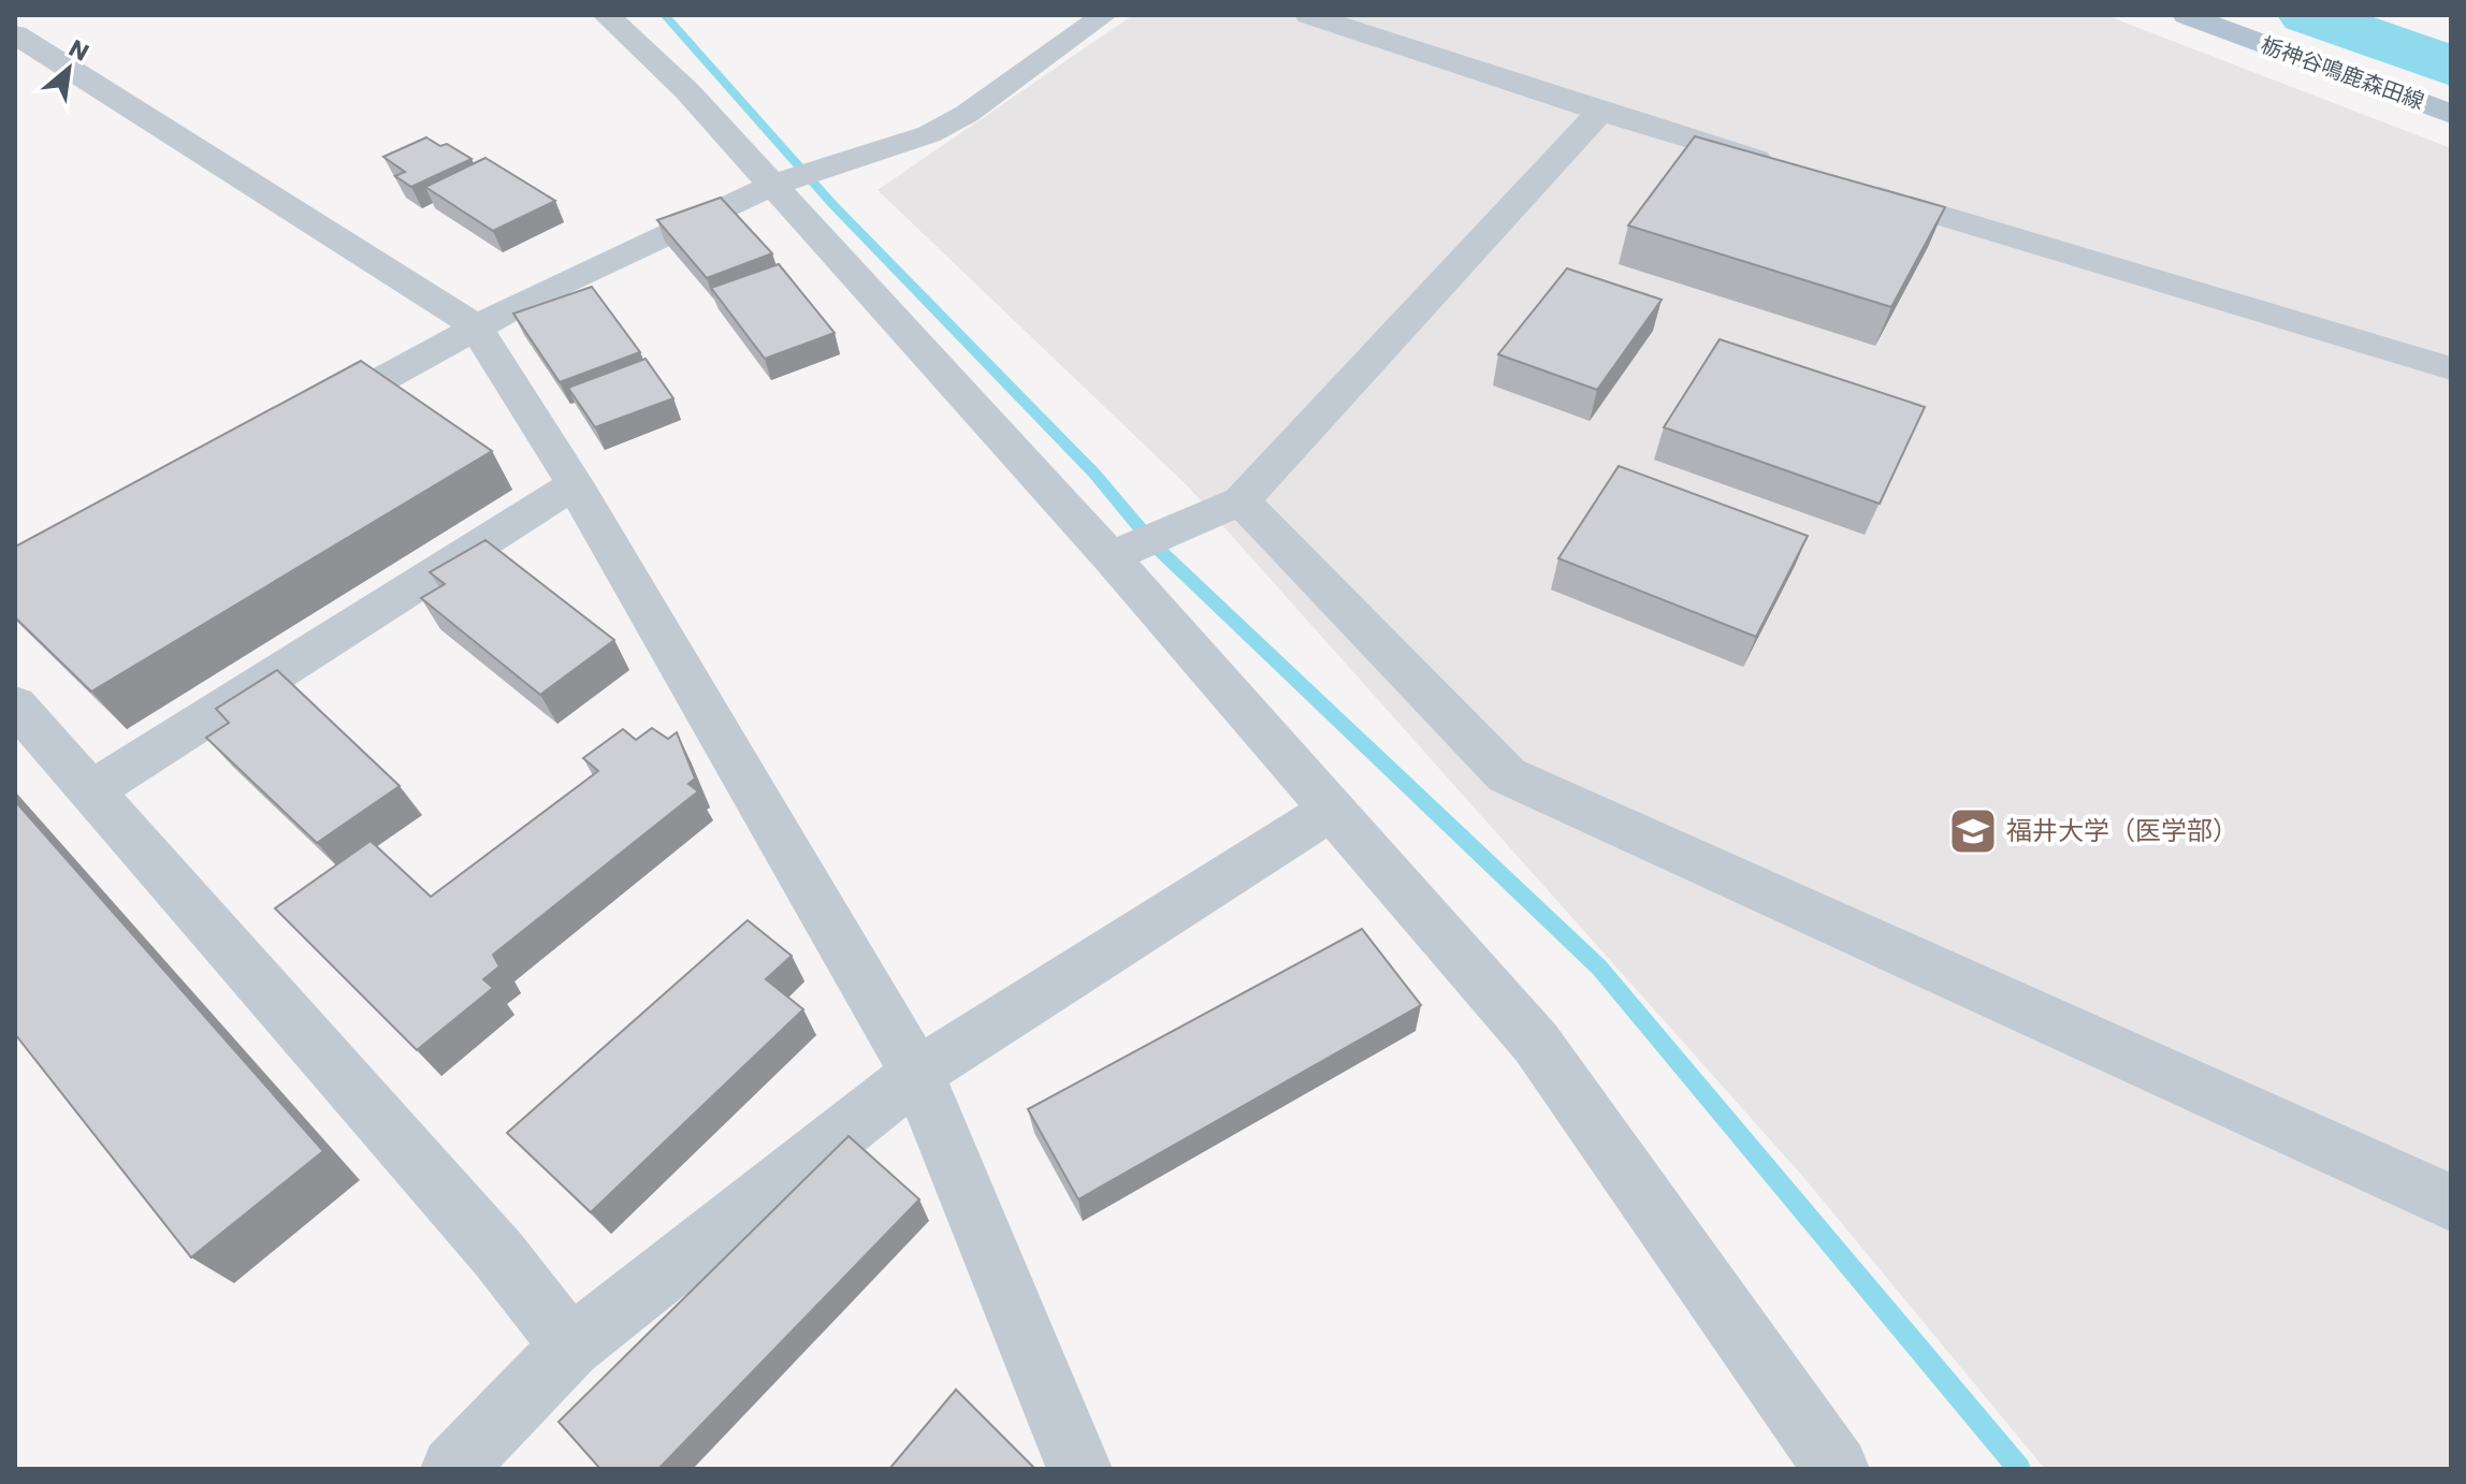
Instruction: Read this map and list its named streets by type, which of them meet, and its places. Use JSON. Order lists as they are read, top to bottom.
{
  "streets": {
    "main road": ["栃神谷鳴鹿森田線"]
  },
  "places": {
    "school or university": ["福井大学（医学部）"]
  },
  "north": "top right"
}
